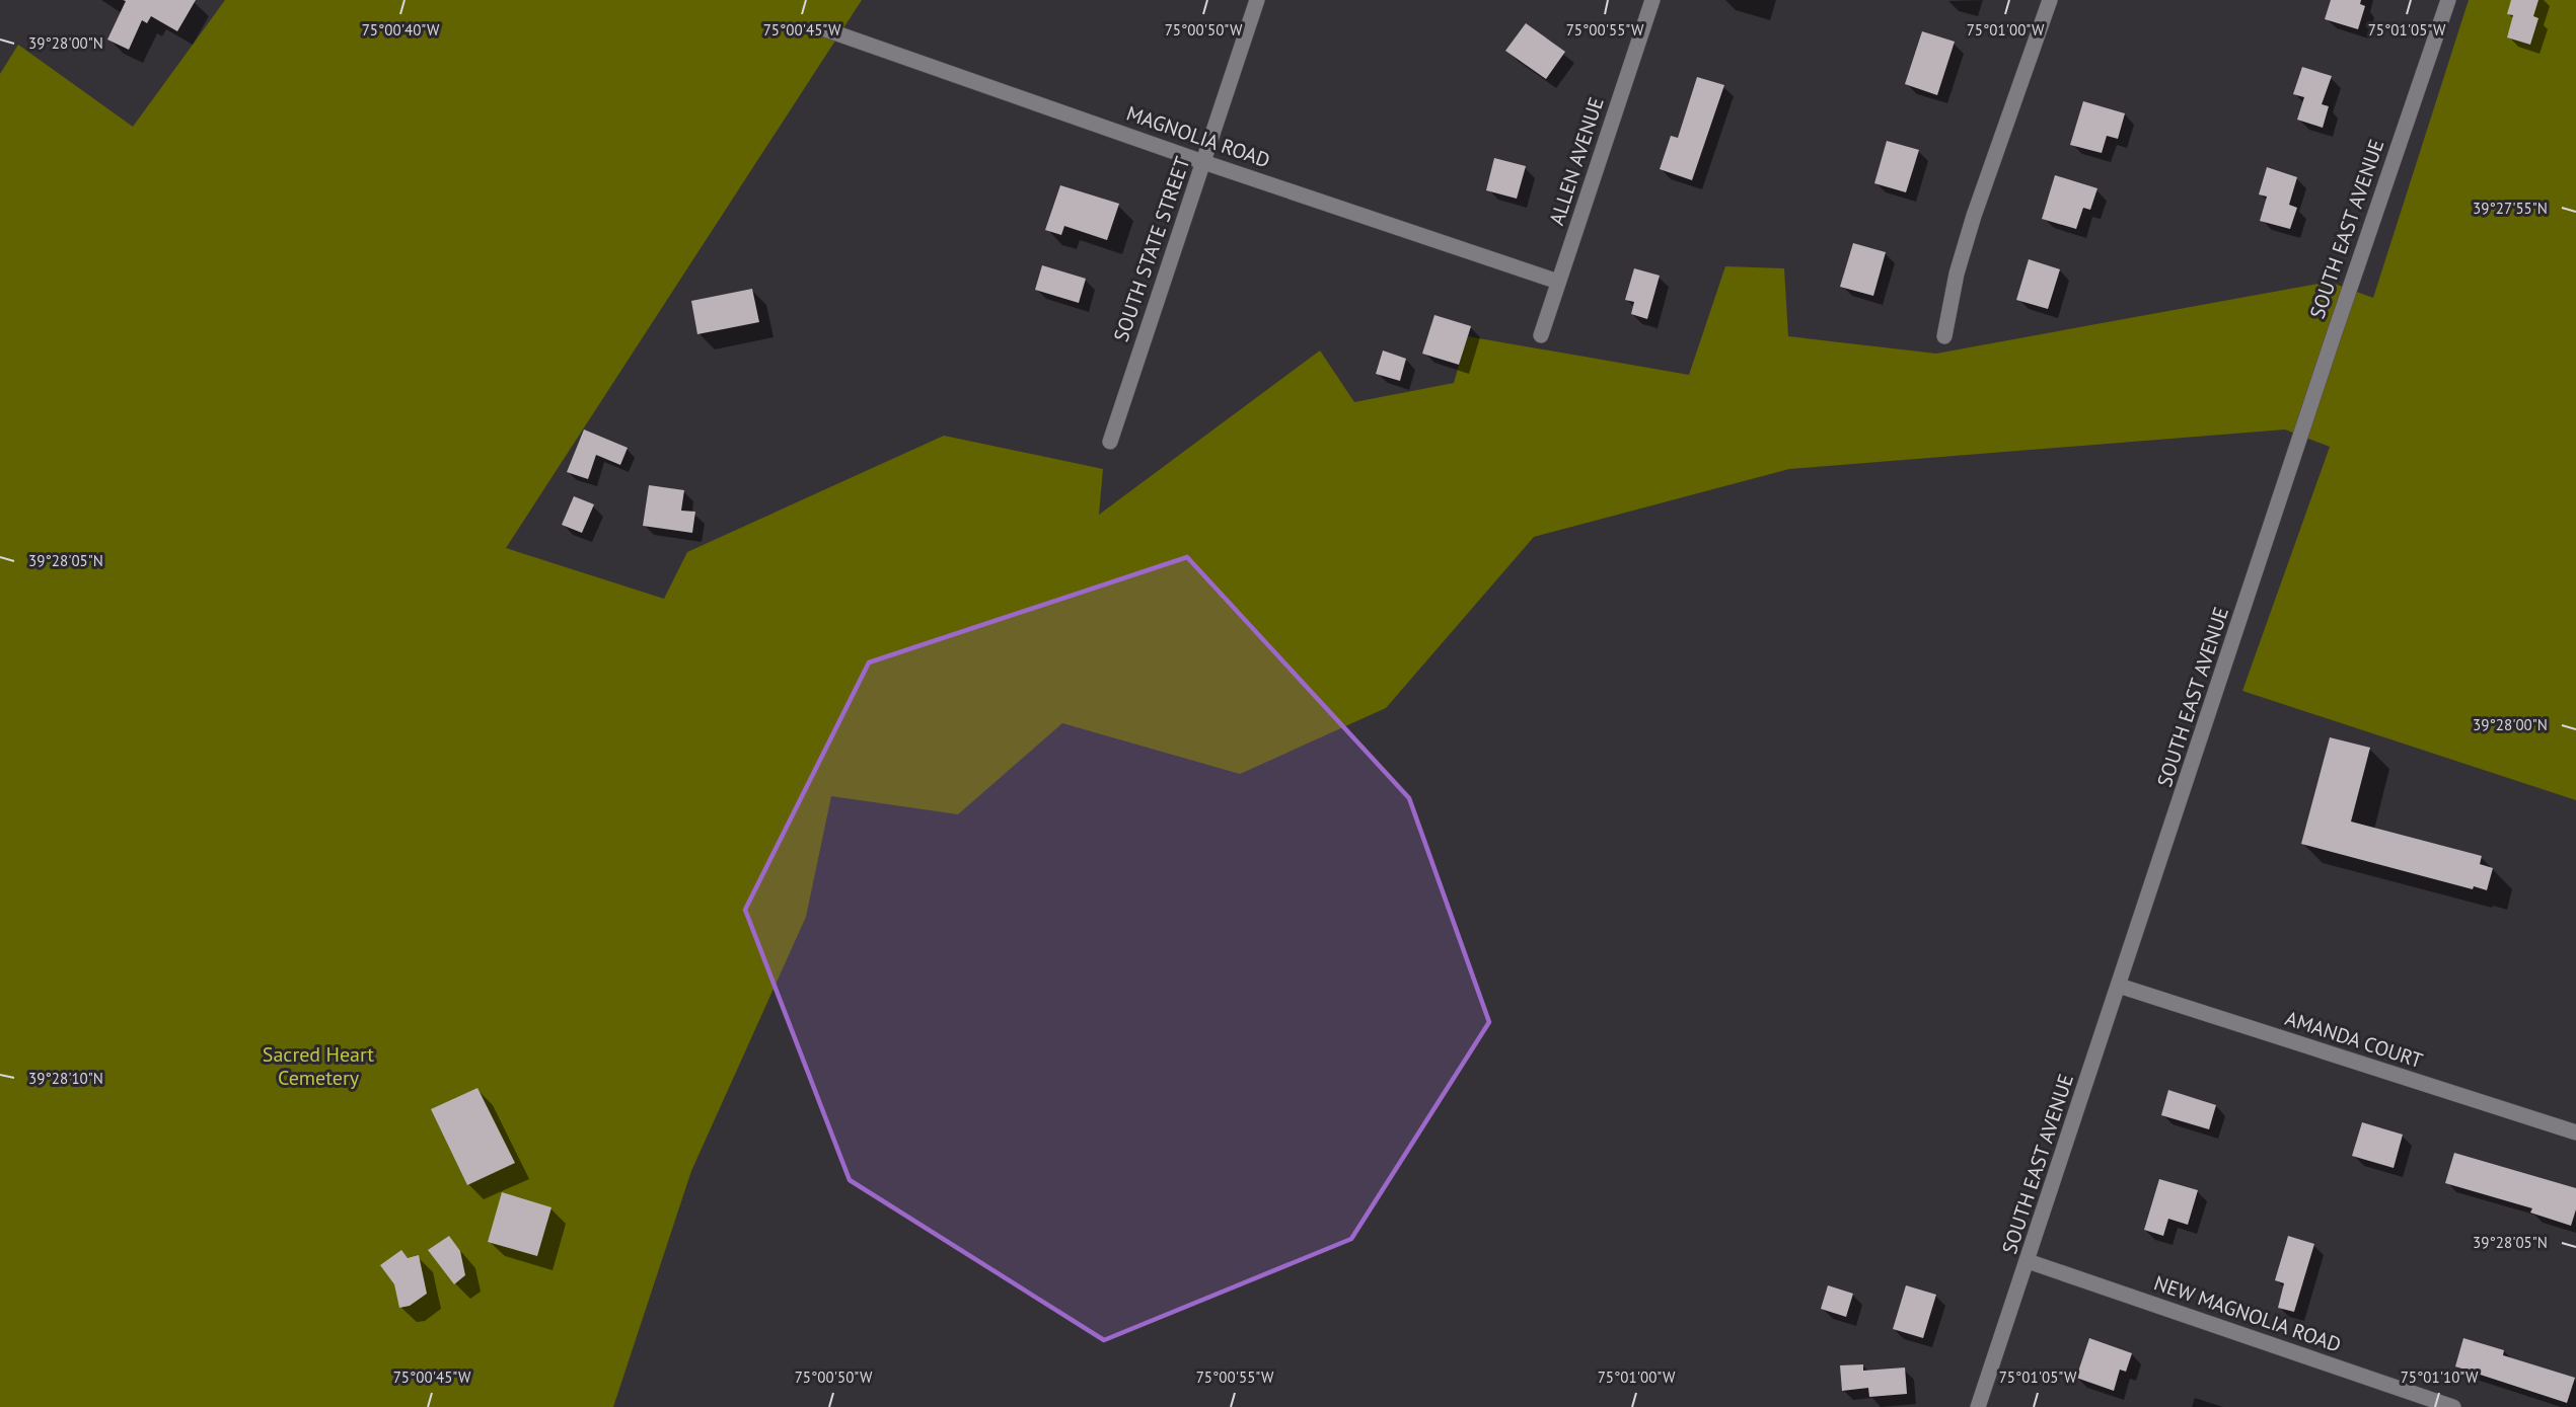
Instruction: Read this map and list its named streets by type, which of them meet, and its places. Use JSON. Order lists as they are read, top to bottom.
{
  "streets": {
    "street": [
      "MAGNOLIA ROAD",
      "ALLEN AVENUE",
      "SOUTH EAST AVENUE",
      "SOUTH STATE STREET",
      "AMANDA COURT",
      "NEW MAGNOLIA ROAD"
    ]
  },
  "crossings": [
    ["MAGNOLIA ROAD", "ALLEN AVENUE"],
    ["MAGNOLIA ROAD", "SOUTH STATE STREET"],
    ["SOUTH EAST AVENUE", "AMANDA COURT"],
    ["SOUTH EAST AVENUE", "NEW MAGNOLIA ROAD"]
  ],
  "parks": ["Sacred Heart Cemetery"],
  "coordinates": [
    "75°00'40\"W",
    "75°00'45\"W",
    "75°00'50\"W",
    "75°00'55\"W",
    "75°01'00\"W",
    "75°01'05\"W",
    "39°28'00\"N",
    "39°27'55\"N",
    "39°28'05\"N",
    "39°28'10\"N",
    "75°01'10\"W"
  ]
}
